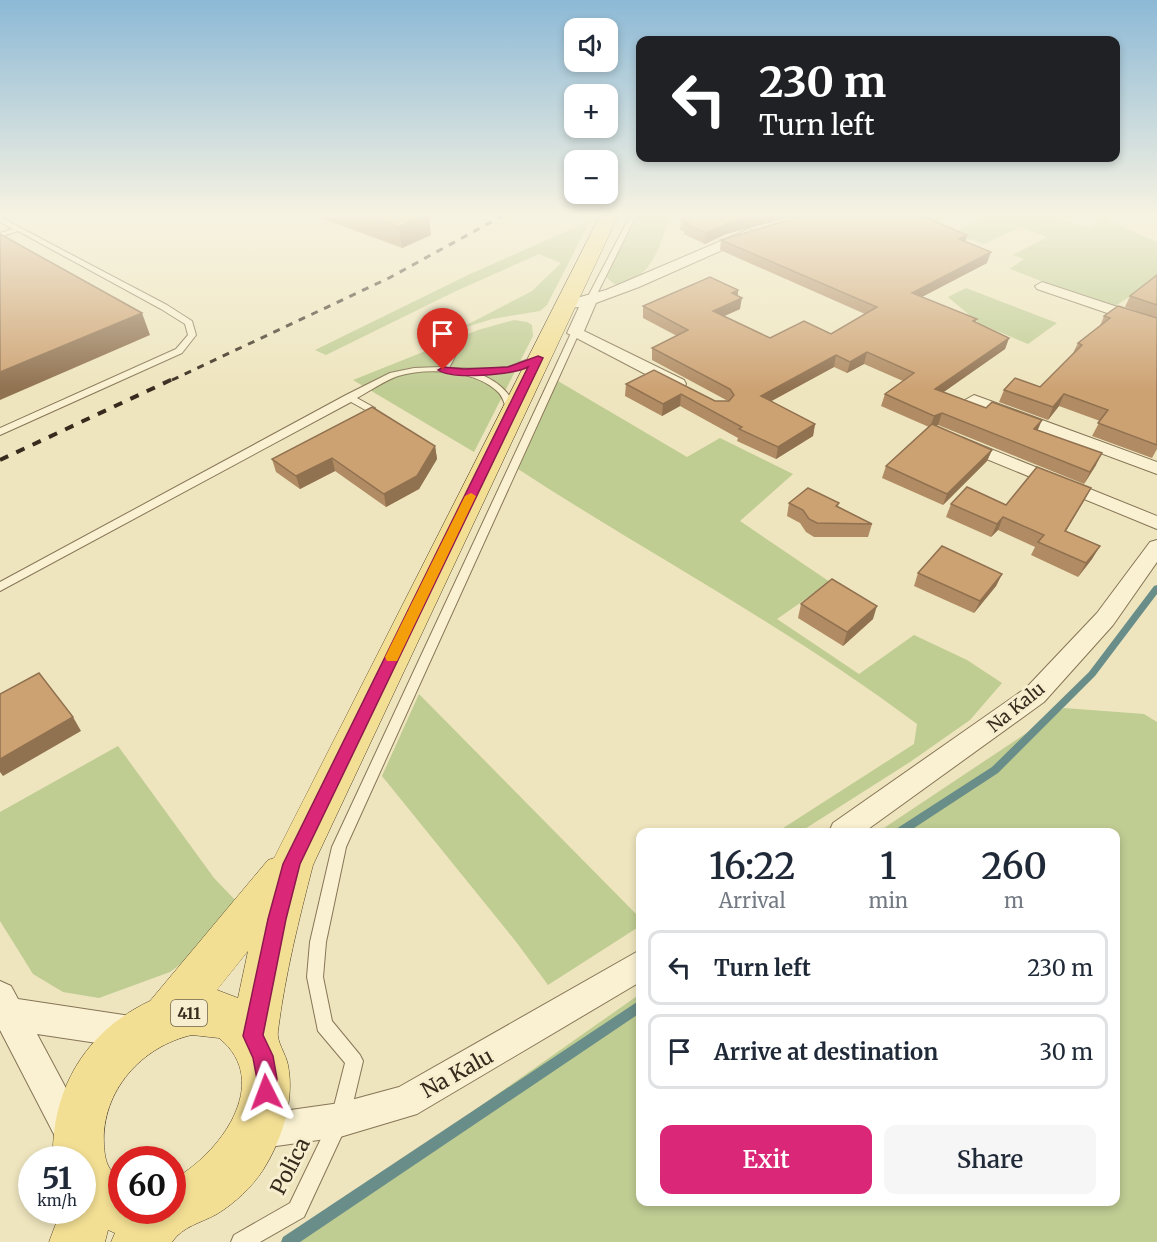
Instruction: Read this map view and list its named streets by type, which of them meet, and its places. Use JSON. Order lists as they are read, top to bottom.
{
  "streets": {
    "main road": ["411"],
    "street": ["Na Kalu"],
    "lane": ["Polica"]
  },
  "crossings": [
    ["Na Kalu", "Polica"]
  ],
  "page": {
    "map_buttons": ["+", "−"],
    "turn": ["230 m", "Turn left"],
    "eta": [
      "16:22",
      "Arrival",
      "1",
      "min",
      "260",
      "m"
    ],
    "list": [
      {
        "name": "Turn left",
        "value": "230 m"
      },
      {
        "name": "Arrive at destination",
        "value": "30 m"
      }
    ],
    "buttons": ["Exit", "Share"],
    "speed": "51 km/h",
    "limit": "60"
  }
}
